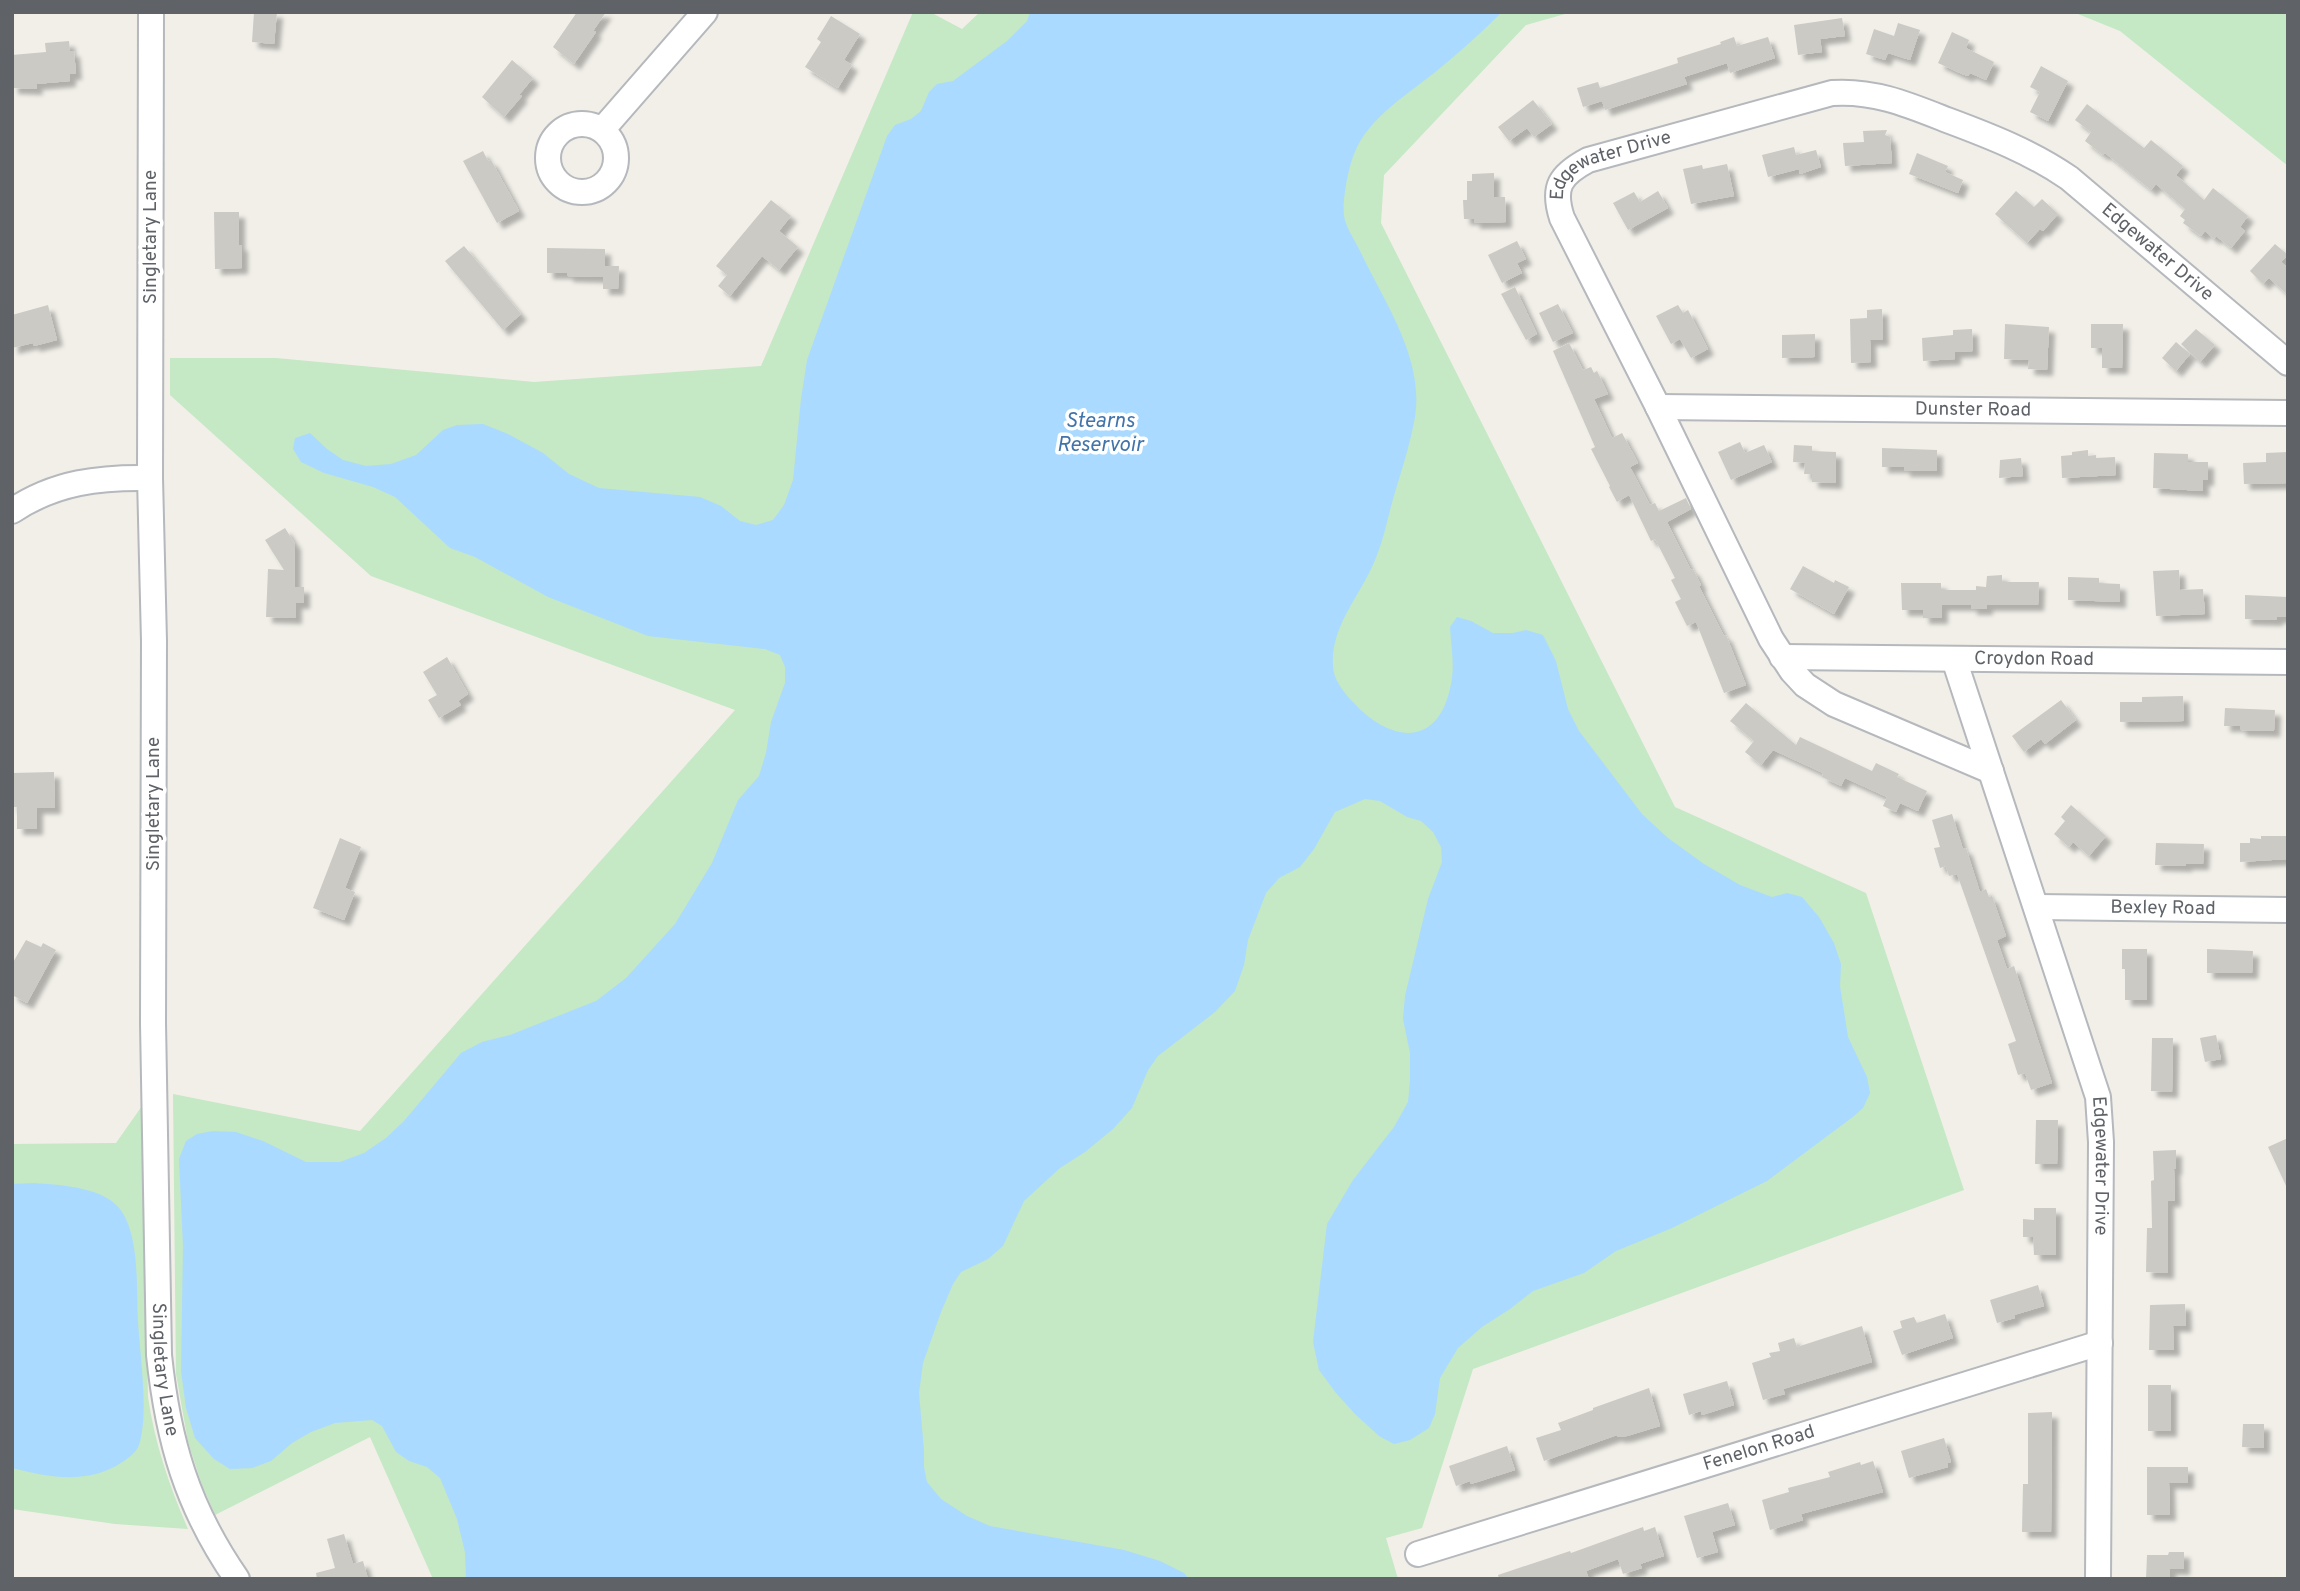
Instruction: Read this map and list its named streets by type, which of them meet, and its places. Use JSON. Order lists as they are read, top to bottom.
{
  "streets": {
    "street": [
      "Edgewater Drive",
      "Singletary Lane",
      "Dunster Road",
      "Croydon Road",
      "Bexley Road",
      "Fenelon Road"
    ]
  },
  "crossings": [
    ["Edgewater Drive", "Dunster Road"],
    ["Edgewater Drive", "Croydon Road"],
    ["Edgewater Drive", "Bexley Road"],
    ["Edgewater Drive", "Fenelon Road"]
  ],
  "water": ["Stearns Reservoir"]
}
